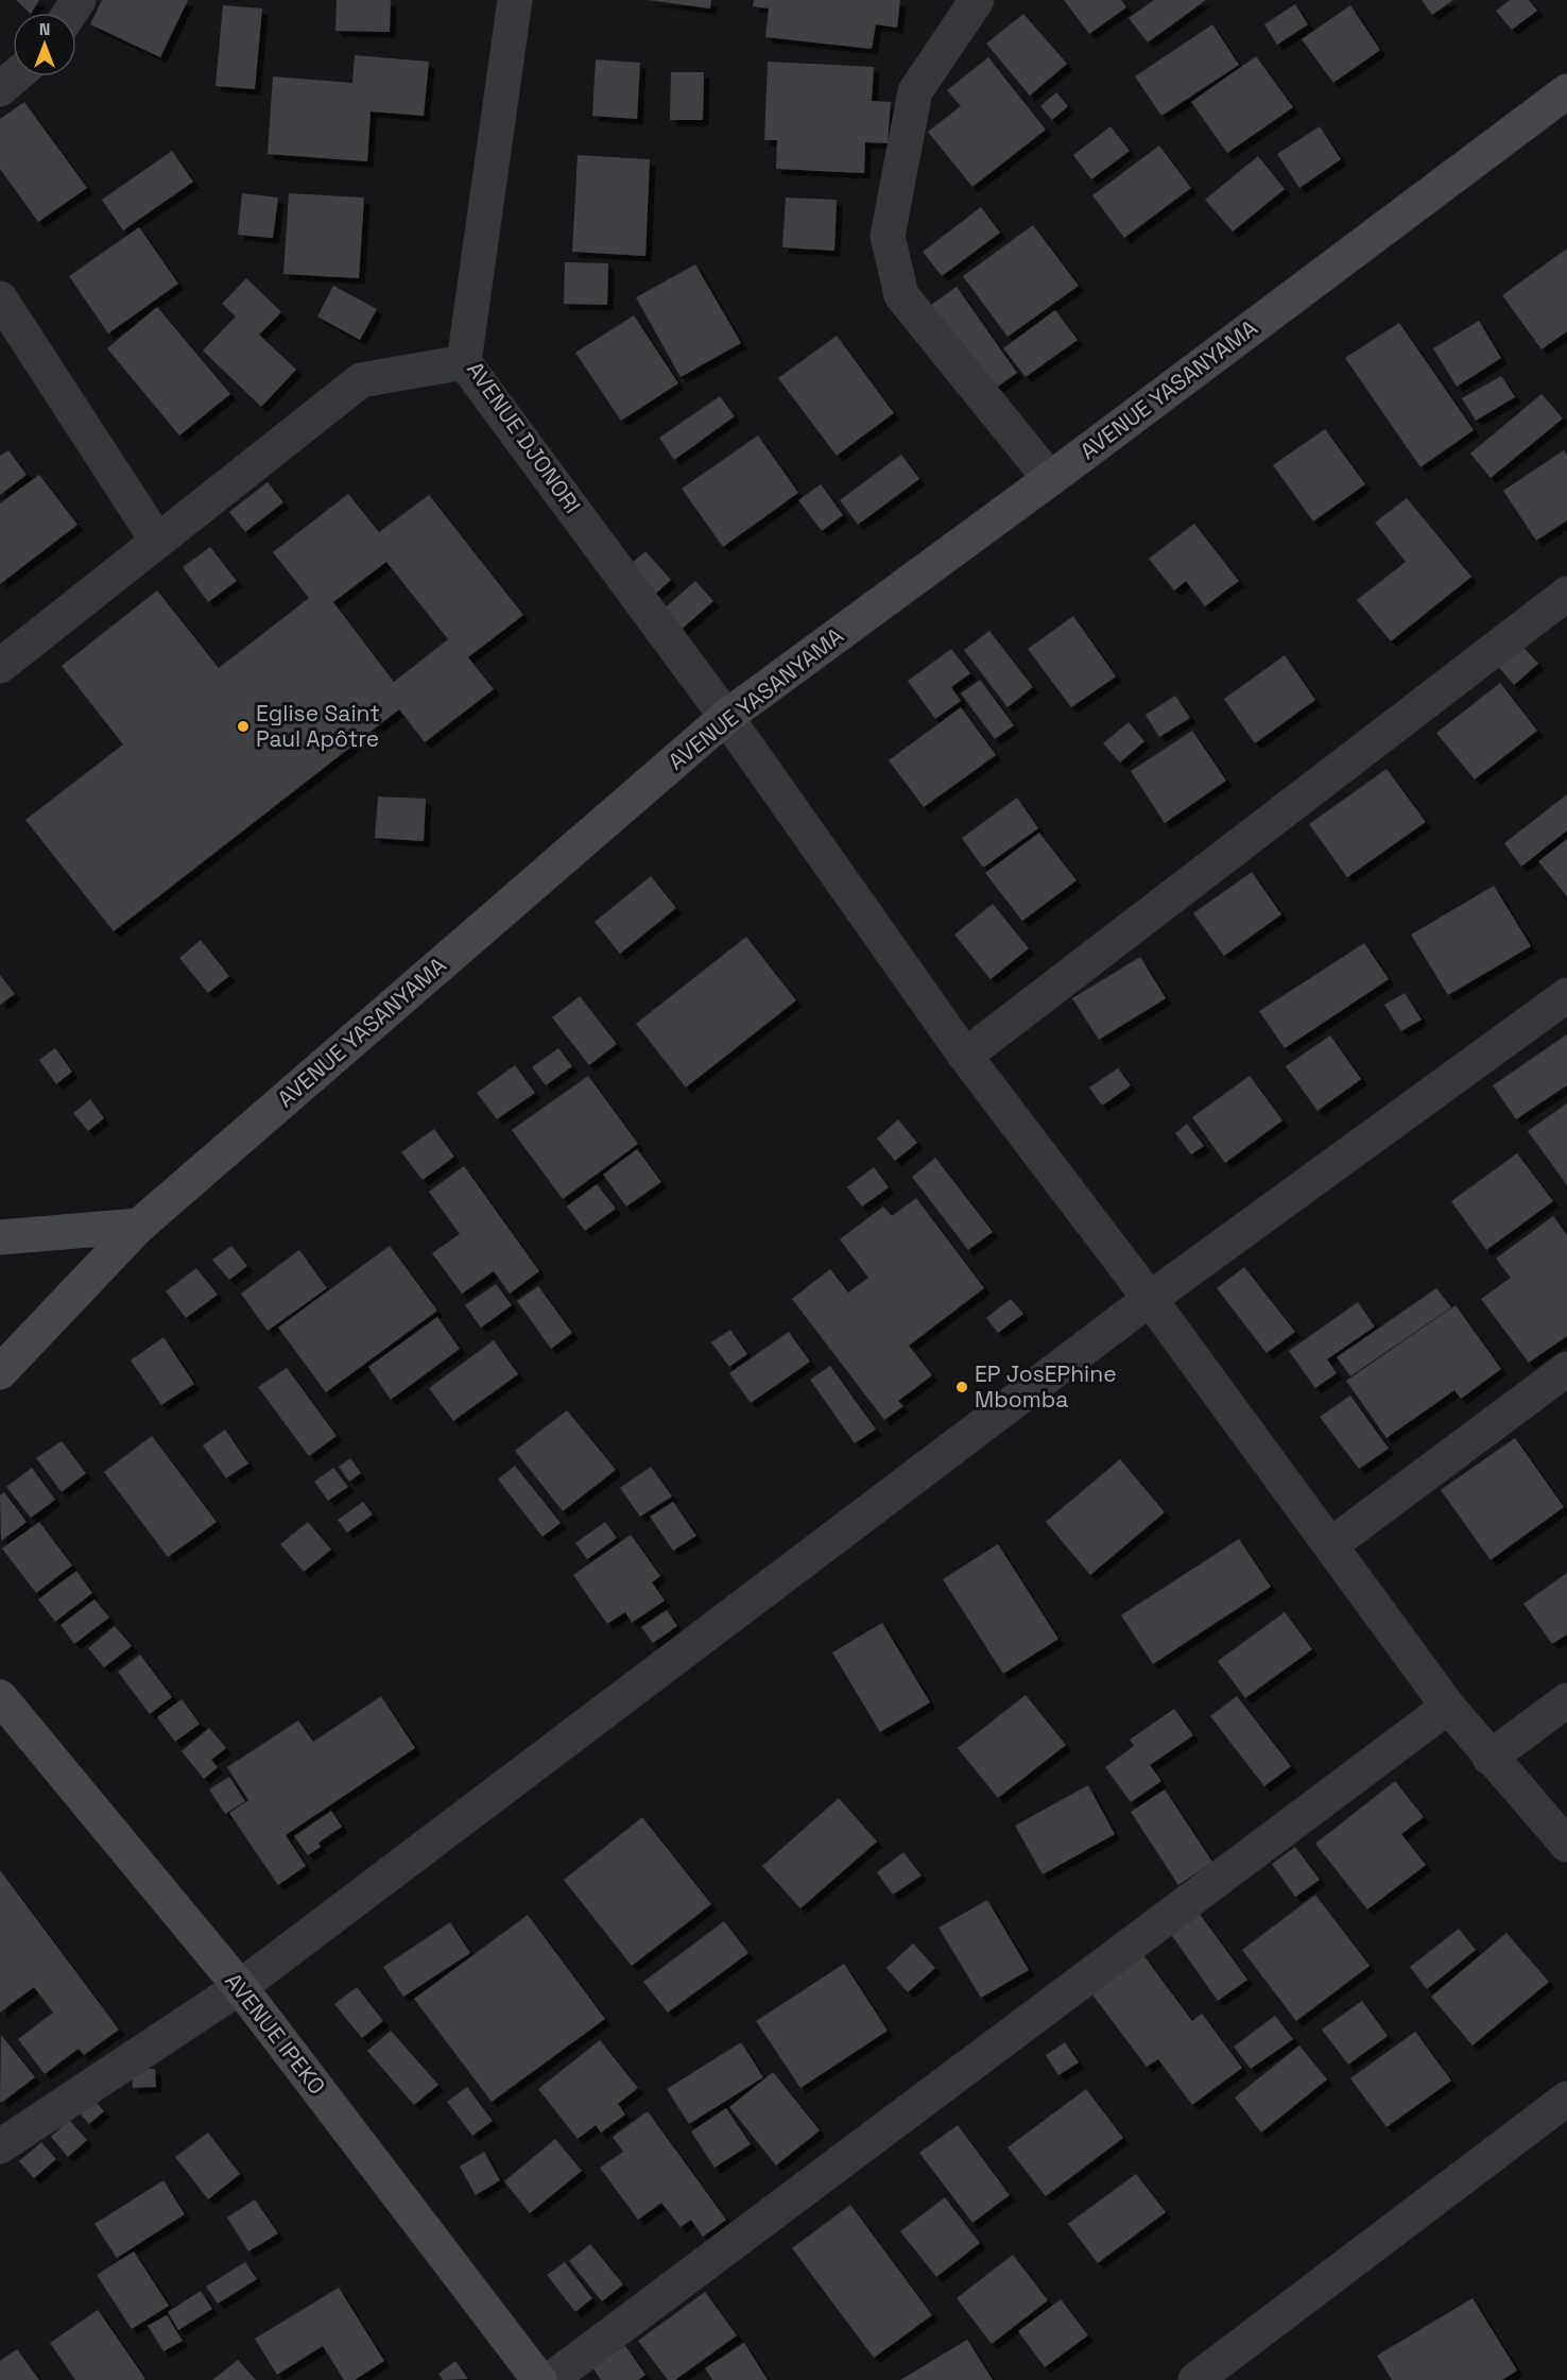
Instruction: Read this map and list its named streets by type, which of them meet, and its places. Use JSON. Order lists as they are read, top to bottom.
{
  "streets": {
    "street": ["AVENUE YASANYAMA", "AVENUE DJONORI", "AVENUE IPEKO"]
  },
  "crossings": [
    ["AVENUE YASANYAMA", "AVENUE DJONORI"]
  ],
  "places": ["Eglise Saint Paul Apôtre", "EP JosEPhine Mbomba"],
  "north": "top"
}
